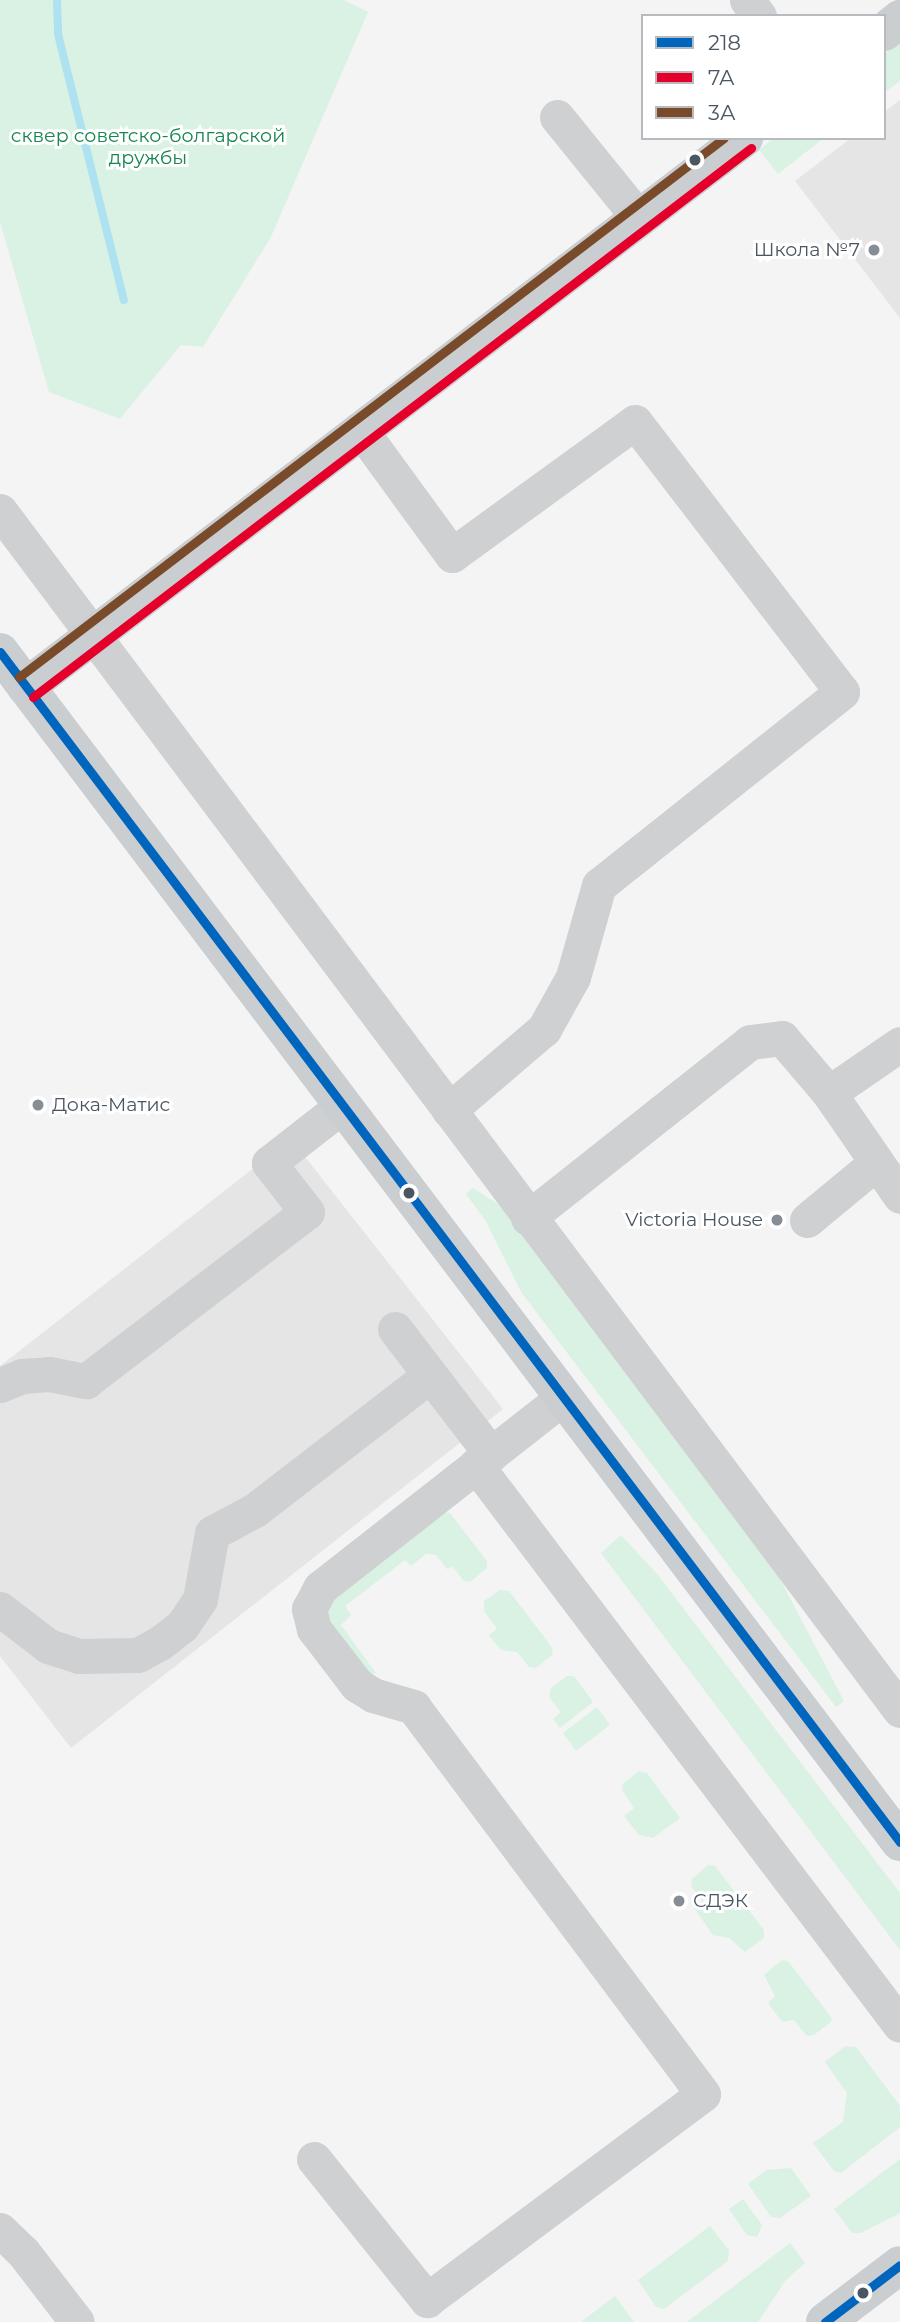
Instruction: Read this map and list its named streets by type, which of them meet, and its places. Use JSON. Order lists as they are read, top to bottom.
{
  "parks": ["сквер советско-болгарской дружбы"],
  "places": [
    "Школа №7",
    "Дока-Матис",
    "Victoria House",
    "СДЭК"
  ],
  "lines": ["transit line 3А", "transit line 7А", "transit line 218"],
  "legend": ["218", "7А", "3А"]
}
